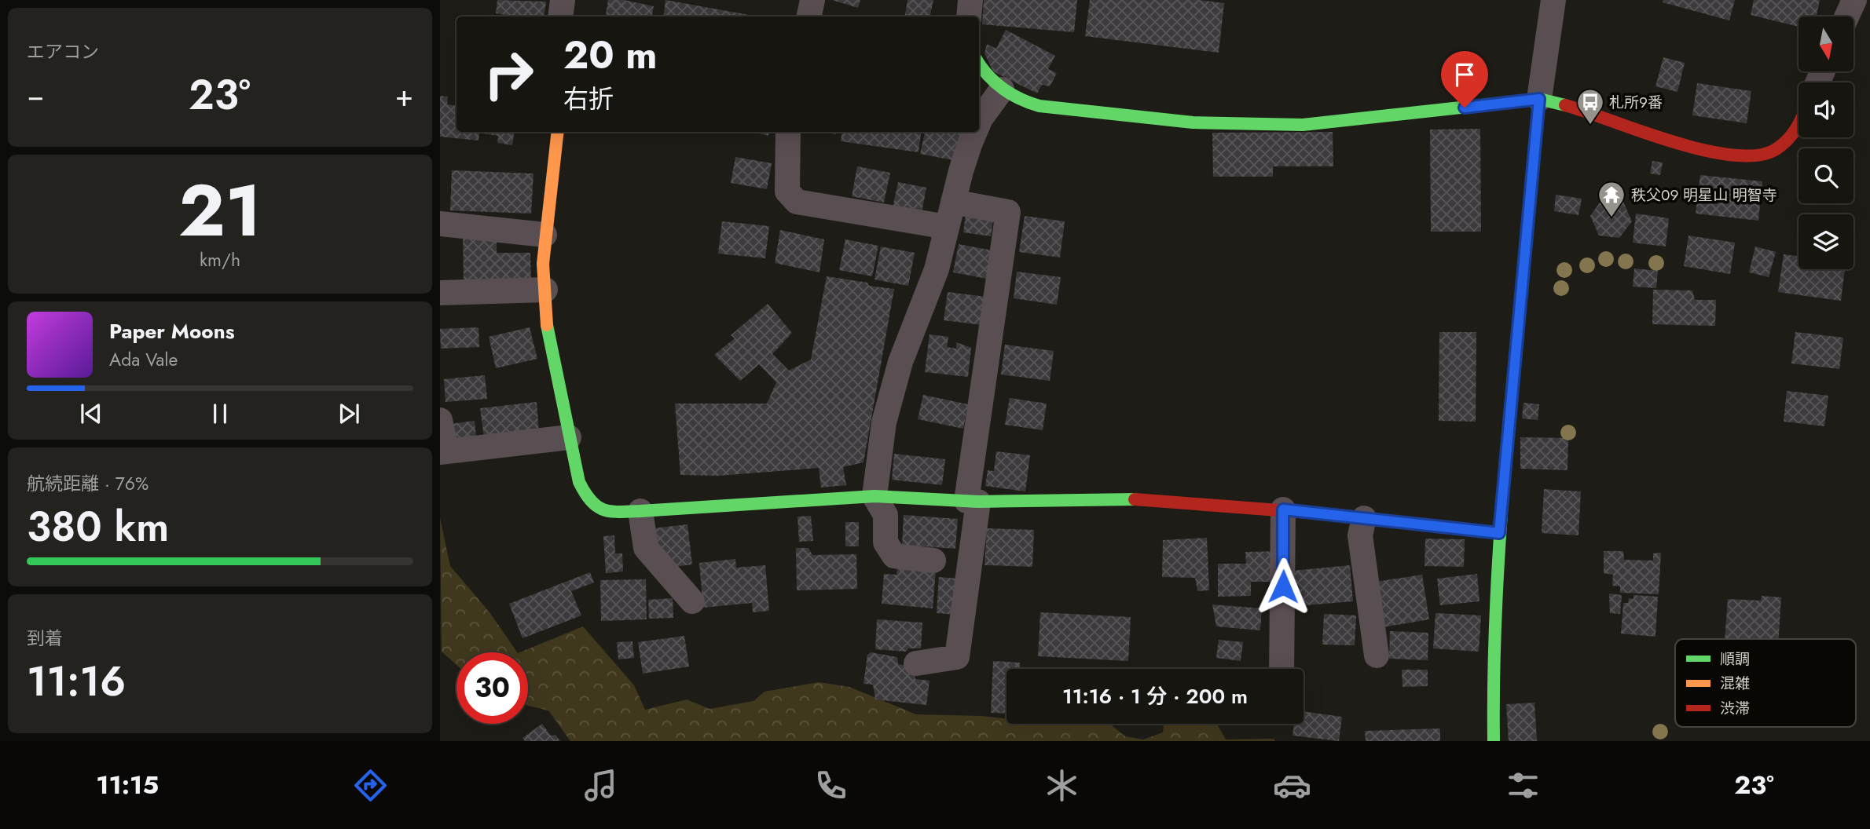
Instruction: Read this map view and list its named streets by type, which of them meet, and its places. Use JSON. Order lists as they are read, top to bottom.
{
  "places": {
    "bus stop": ["札所9番"],
    "temple": ["秩父09 明星山 明智寺"]
  },
  "legend": ["順調", "混雑", "渋滞"],
  "north": "bottom",
  "page": {
    "tile": [
      "エアコン",
      ["21", "km/h"],
      ["航続距離 · 76%", "380 km"],
      ["到着", "11:16"]
    ],
    "turn": ["20 m", "右折"],
    "heat": ["−", "23°", "+"],
    "song": ["Paper Moons", "Ada Vale"],
    "limit": "30",
    "trip": "11:16 · 1 分 · 200 m",
    "tabs": ["11:15", "23°"]
  }
}
